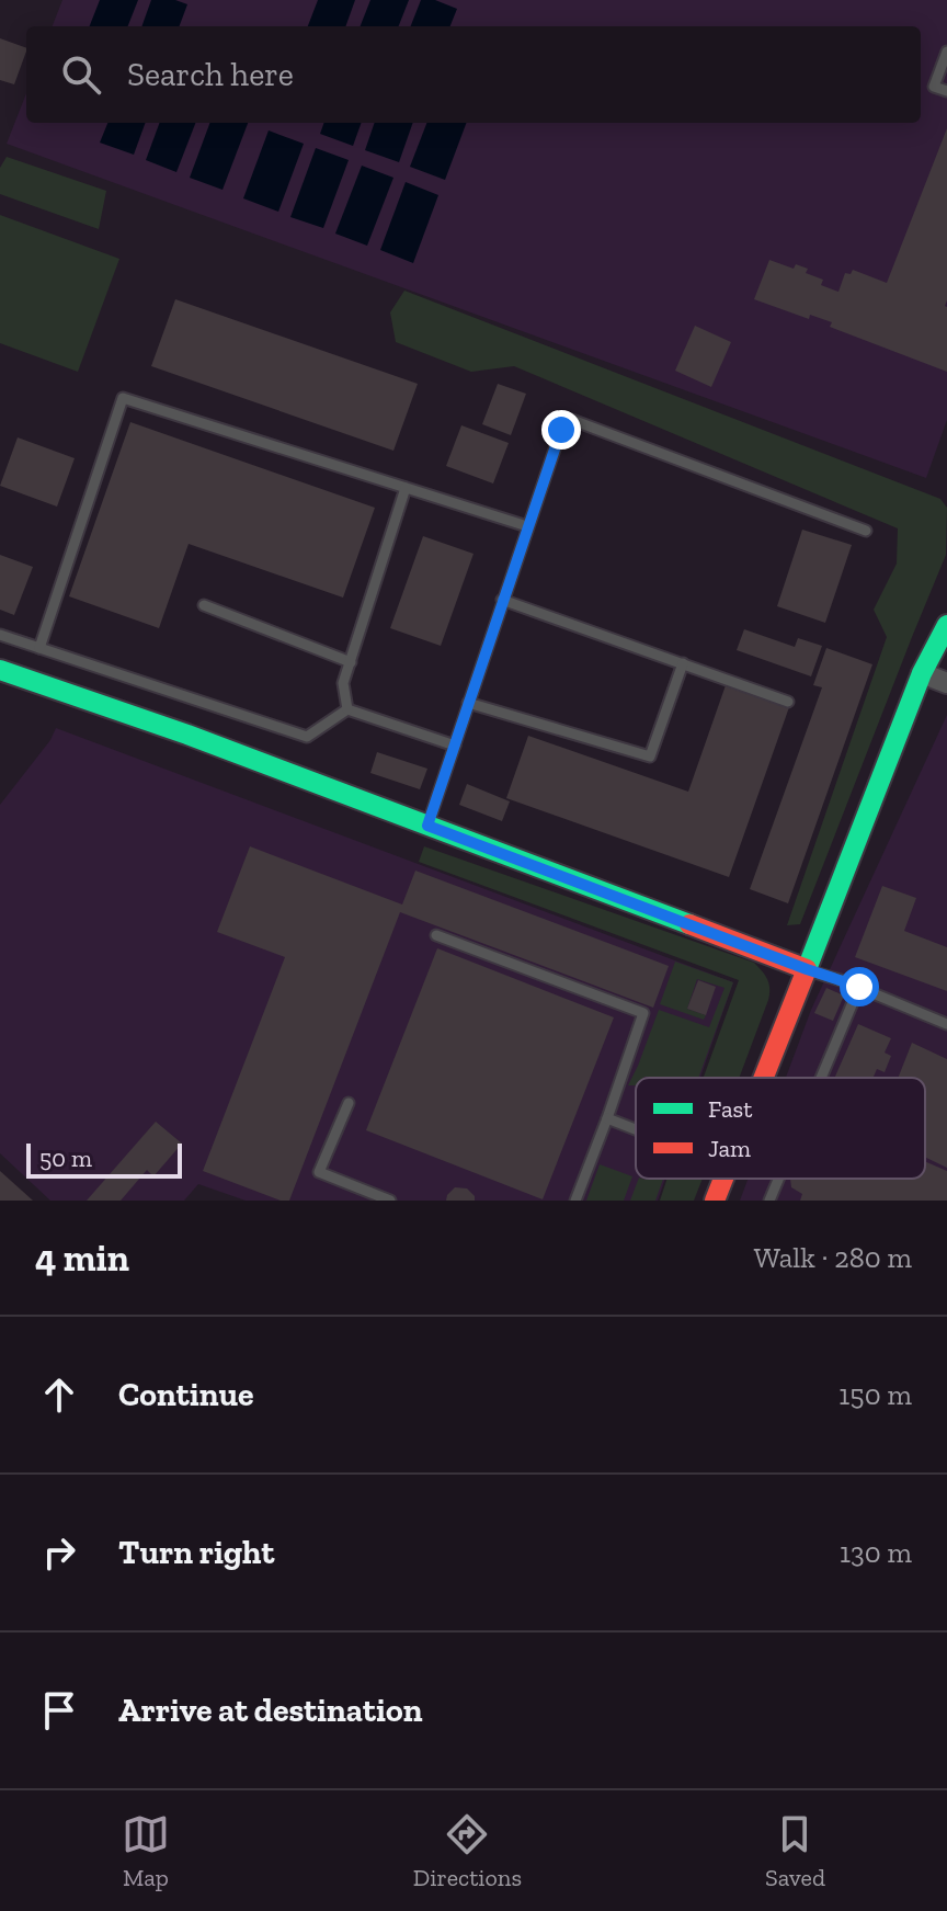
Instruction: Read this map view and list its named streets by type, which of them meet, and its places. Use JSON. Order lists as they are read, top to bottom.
{
  "legend": ["Fast", "Jam"],
  "scale_bar": "50 m",
  "page": {
    "search": "Search here",
    "scale": "50 m",
    "heading": ["4 min", "Walk · 280 m"],
    "list": [
      ["Continue", "150 m"],
      ["Turn right", "130 m"],
      "Arrive at destination"
    ],
    "nav": ["Map", "Directions", "Saved"]
  }
}
